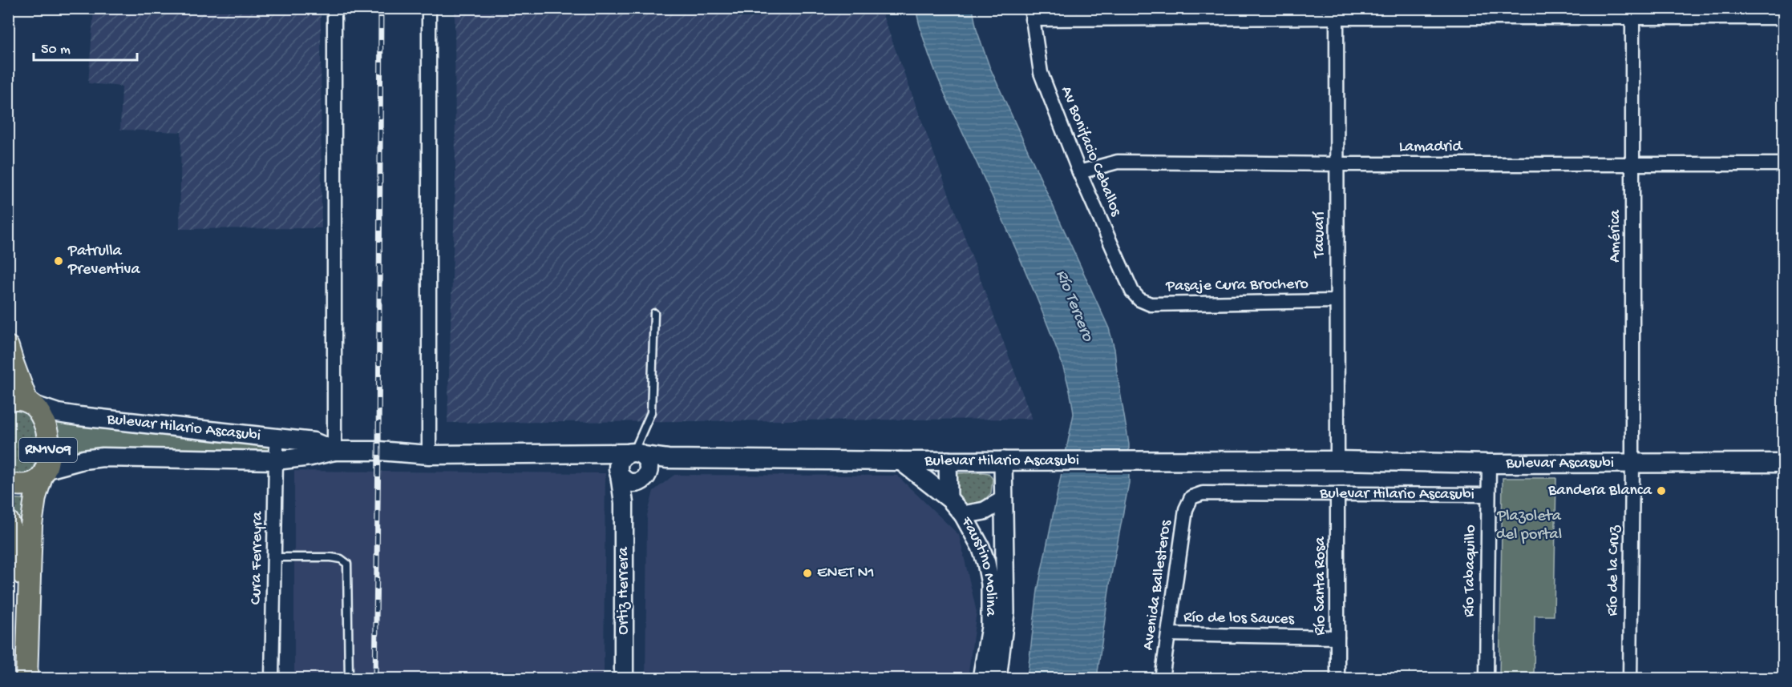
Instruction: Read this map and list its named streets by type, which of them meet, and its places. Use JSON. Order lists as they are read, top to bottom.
{
  "streets": {
    "main road": [
      "Bulevar Hilario Ascasubi",
      "RN1V09",
      "Bulevar Ascasubi",
      "Ortiz Herrera"
    ],
    "street": [
      "Lamadrid",
      "Av Bonifacio Ceballos",
      "Tacuarí",
      "América",
      "Pasaje Cura Brochero",
      "Cura Ferreyra",
      "Faustino Molina",
      "Río Tabaquillo",
      "Río de la Cruz",
      "Avenida Ballesteros",
      "Río Santa Rosa",
      "Río de los Sauces"
    ]
  },
  "crossings": [
    ["Lamadrid", "Av Bonifacio Ceballos"],
    ["Lamadrid", "Tacuarí"],
    ["Lamadrid", "América"],
    ["Av Bonifacio Ceballos", "Pasaje Cura Brochero"],
    ["Tacuarí", "Pasaje Cura Brochero"],
    ["Tacuarí", "Bulevar Hilario Ascasubi"],
    ["Tacuarí", "Bulevar Ascasubi"],
    ["América", "Bulevar Ascasubi"],
    ["América", "Río de la Cruz"],
    ["Bulevar Hilario Ascasubi", "RN1V09"],
    ["Bulevar Hilario Ascasubi", "Bulevar Ascasubi"],
    ["Bulevar Hilario Ascasubi", "Cura Ferreyra"],
    ["Bulevar Hilario Ascasubi", "Faustino Molina"],
    ["Bulevar Hilario Ascasubi", "Río Tabaquillo"],
    ["Bulevar Hilario Ascasubi", "Avenida Ballesteros"],
    ["Bulevar Hilario Ascasubi", "Río Santa Rosa"],
    ["Bulevar Hilario Ascasubi", "Ortiz Herrera"],
    ["Bulevar Ascasubi", "Río Tabaquillo"],
    ["Bulevar Ascasubi", "Río de la Cruz"],
    ["Avenida Ballesteros", "Río de los Sauces"],
    ["Río Santa Rosa", "Río de los Sauces"]
  ],
  "water": ["Río Tercero"],
  "parks": ["Plazoleta del portal"],
  "places": ["Patrulla Preventiva", "Bandera Blanca", "ENET N1"],
  "scale_bar": "50 m"
}
